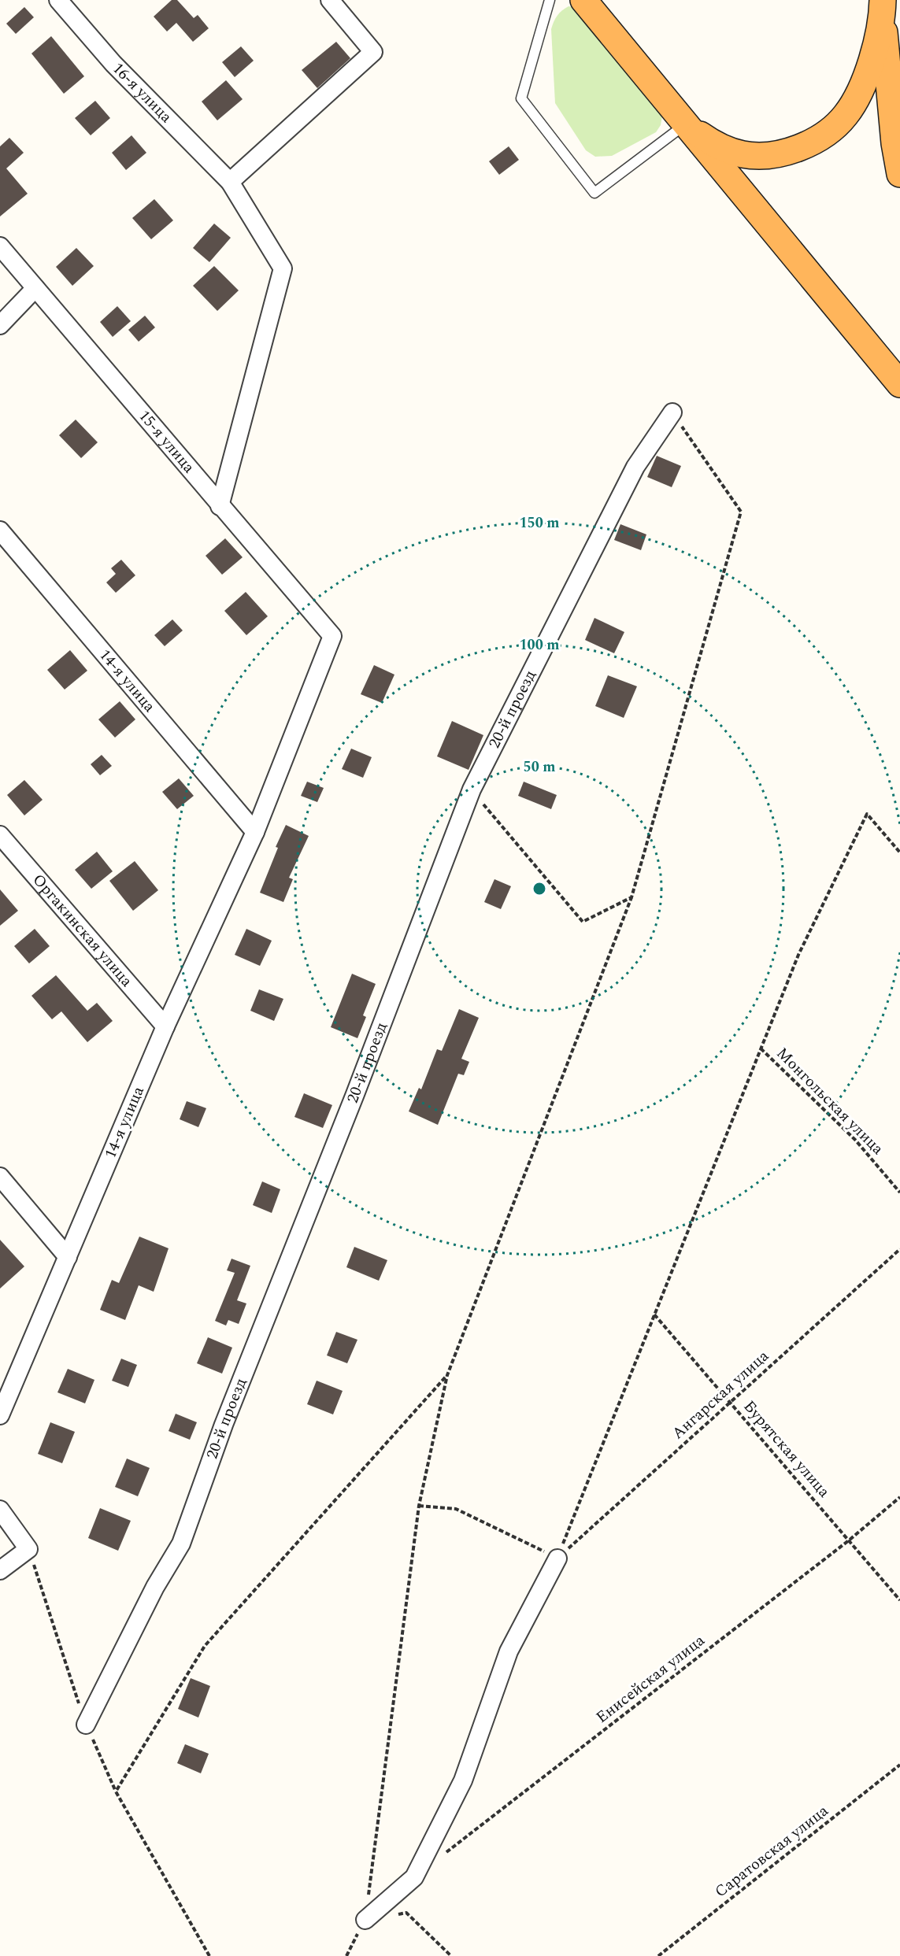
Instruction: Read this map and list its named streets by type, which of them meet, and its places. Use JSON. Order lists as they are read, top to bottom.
{
  "streets": {
    "street": [
      "16-я улица",
      "15-я улица",
      "14-я улица",
      "20-й проезд",
      "Оргакинская улица"
    ],
    "path": [
      "Монгольская улица",
      "Ангарская улица",
      "Бурятская улица",
      "Енисейская улица",
      "Саратовская улица"
    ]
  },
  "crossings": [
    ["16-я улица", "15-я улица"],
    ["15-я улица", "14-я улица"],
    ["14-я улица", "Оргакинская улица"],
    ["Ангарская улица", "Бурятская улица"],
    ["Бурятская улица", "Енисейская улица"]
  ],
  "rings": ["150 m", "100 m", "50 m"]
}
